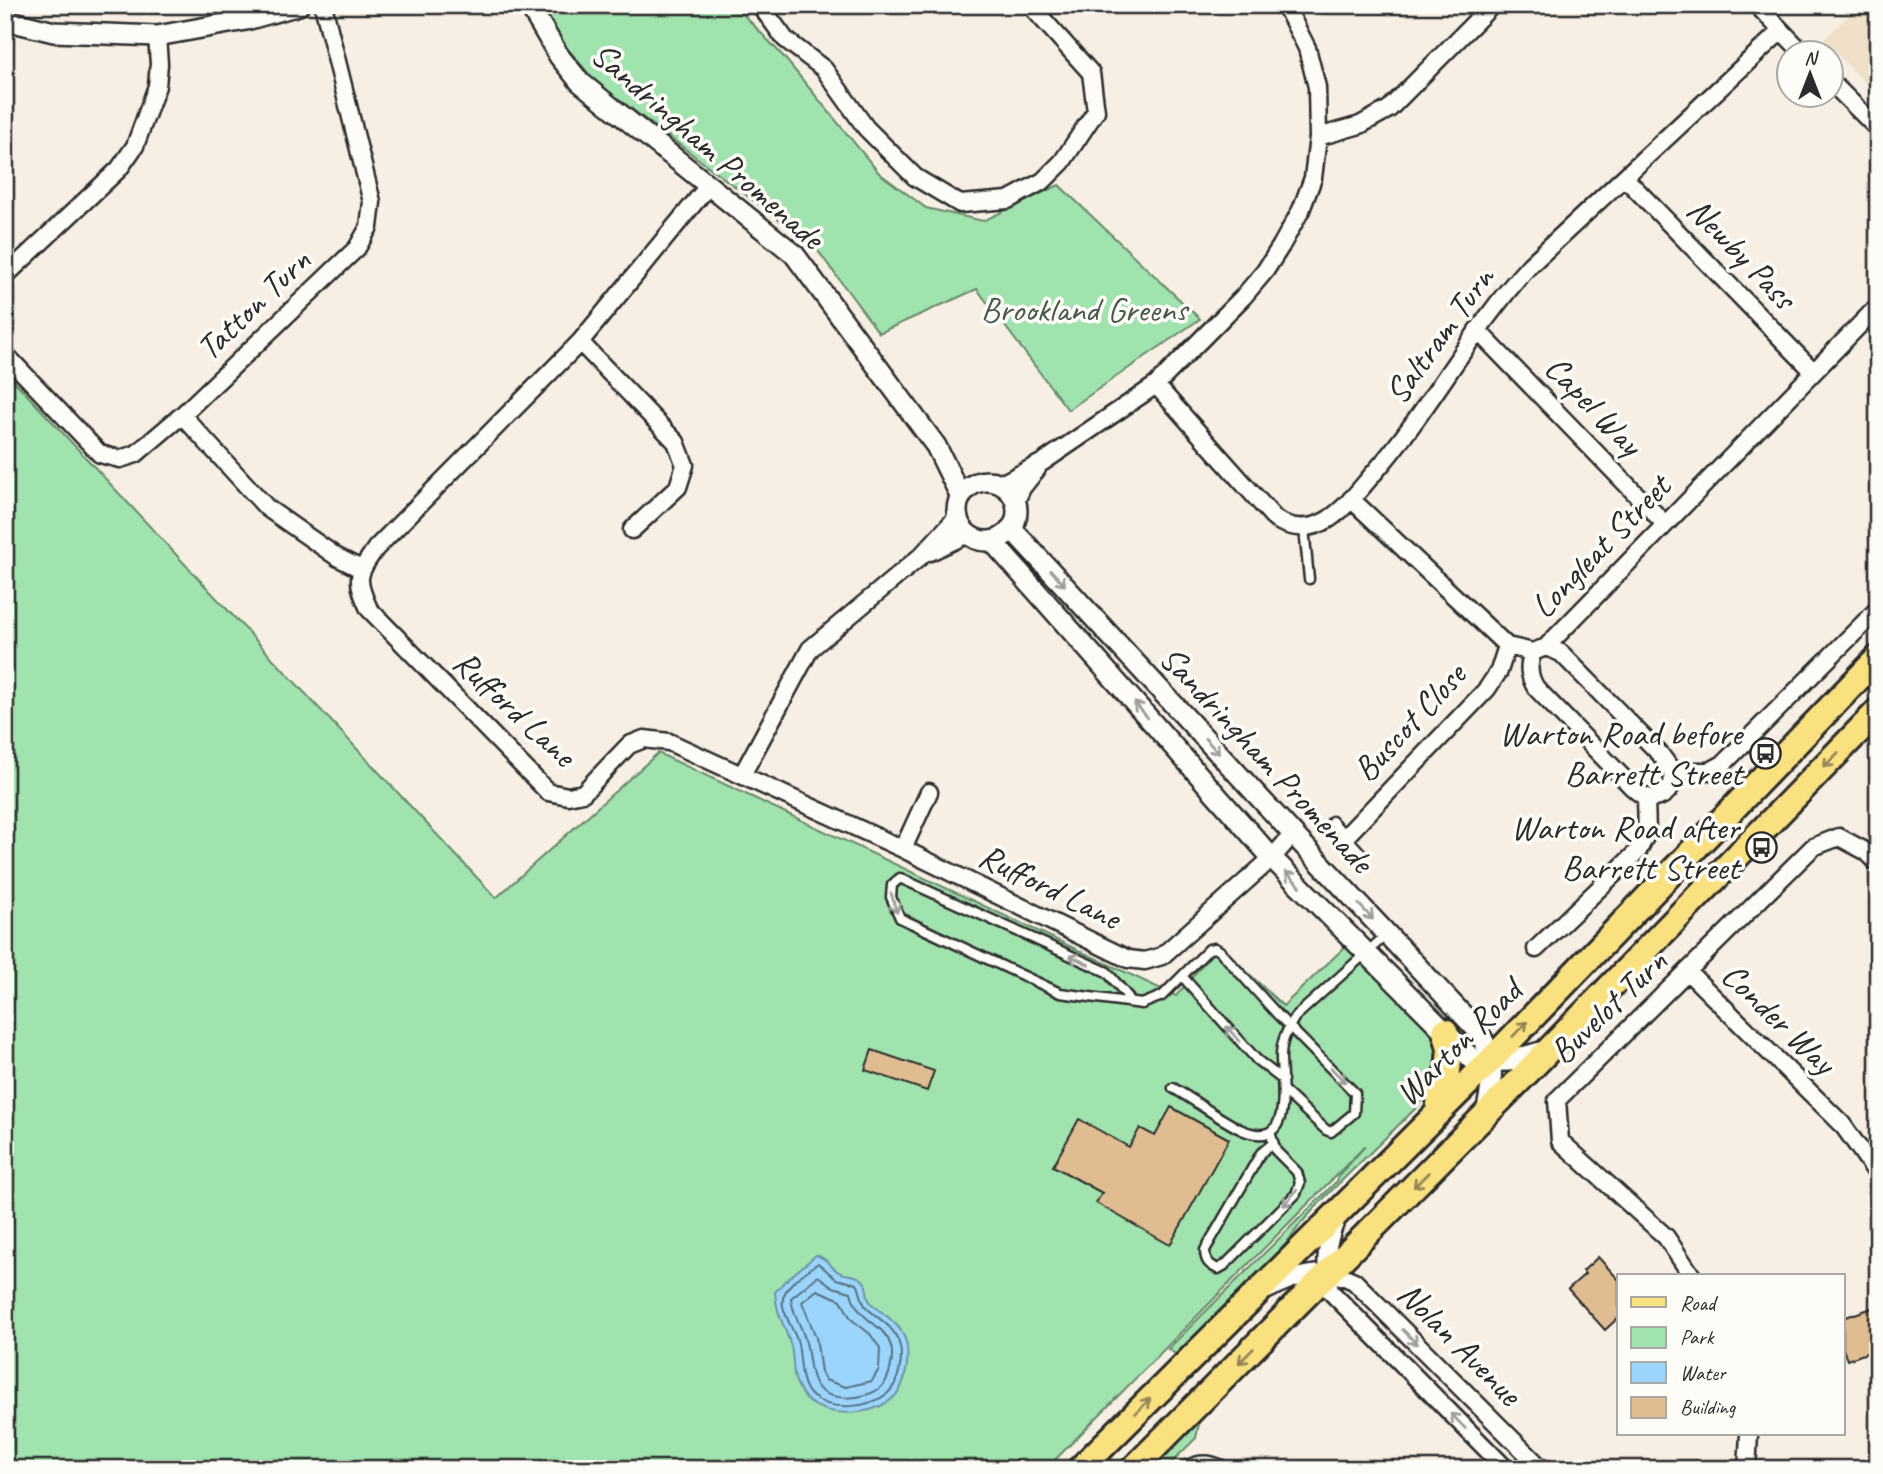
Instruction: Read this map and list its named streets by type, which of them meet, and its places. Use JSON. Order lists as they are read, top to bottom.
{
  "streets": {
    "main road": ["Warton Road"],
    "street": [
      "Sandringham Promenade",
      "Newby Pass",
      "Tatton Turn",
      "Saltram Turn",
      "Capel Way",
      "Longleat Street",
      "Rufford Lane",
      "Buscot Close",
      "Buvelot Turn",
      "Conder Way",
      "Nolan Avenue"
    ]
  },
  "crossings": [
    ["Sandringham Promenade", "Rufford Lane"],
    ["Sandringham Promenade", "Warton Road"],
    ["Newby Pass", "Saltram Turn"],
    ["Newby Pass", "Longleat Street"],
    ["Saltram Turn", "Capel Way"],
    ["Saltram Turn", "Longleat Street"],
    ["Capel Way", "Longleat Street"],
    ["Longleat Street", "Buscot Close"],
    ["Buvelot Turn", "Conder Way"],
    ["Warton Road", "Nolan Avenue"]
  ],
  "parks": ["Brookland Greens"],
  "places": {
    "bus stop": ["Warton Road before Barrett Street", "Warton Road after Barrett Street"]
  },
  "legend": [
    "Road",
    "Park",
    "Water",
    "Building"
  ],
  "north": "top"
}
